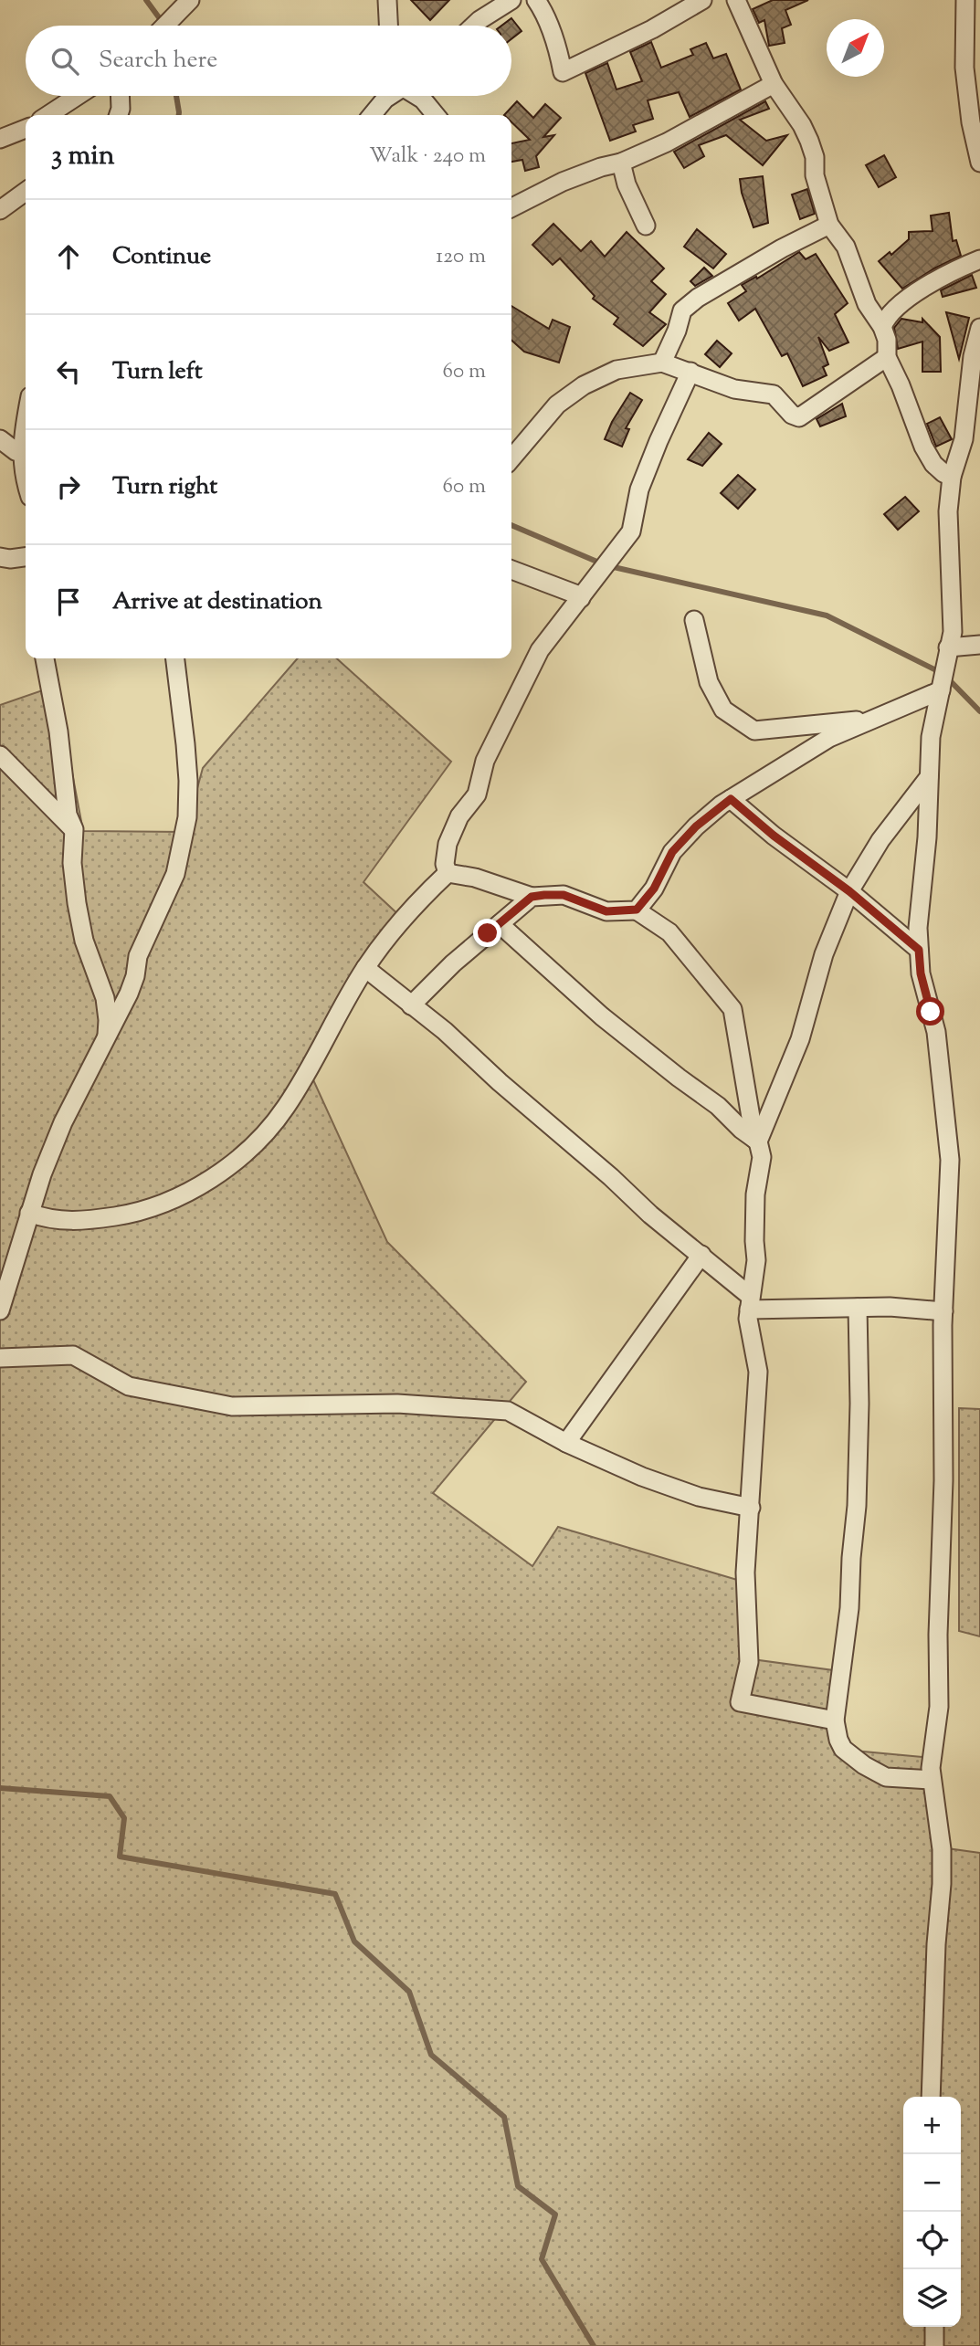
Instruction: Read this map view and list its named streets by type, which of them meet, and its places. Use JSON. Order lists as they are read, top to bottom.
{
  "north": "top right",
  "page": {
    "search": "Search here",
    "heading": ["3 min", "Walk · 240 m"],
    "list": [
      ["Continue", "120 m"],
      ["Turn left", "60 m"],
      ["Turn right", "60 m"],
      "Arrive at destination"
    ],
    "map_buttons": ["+", "−"]
  }
}
